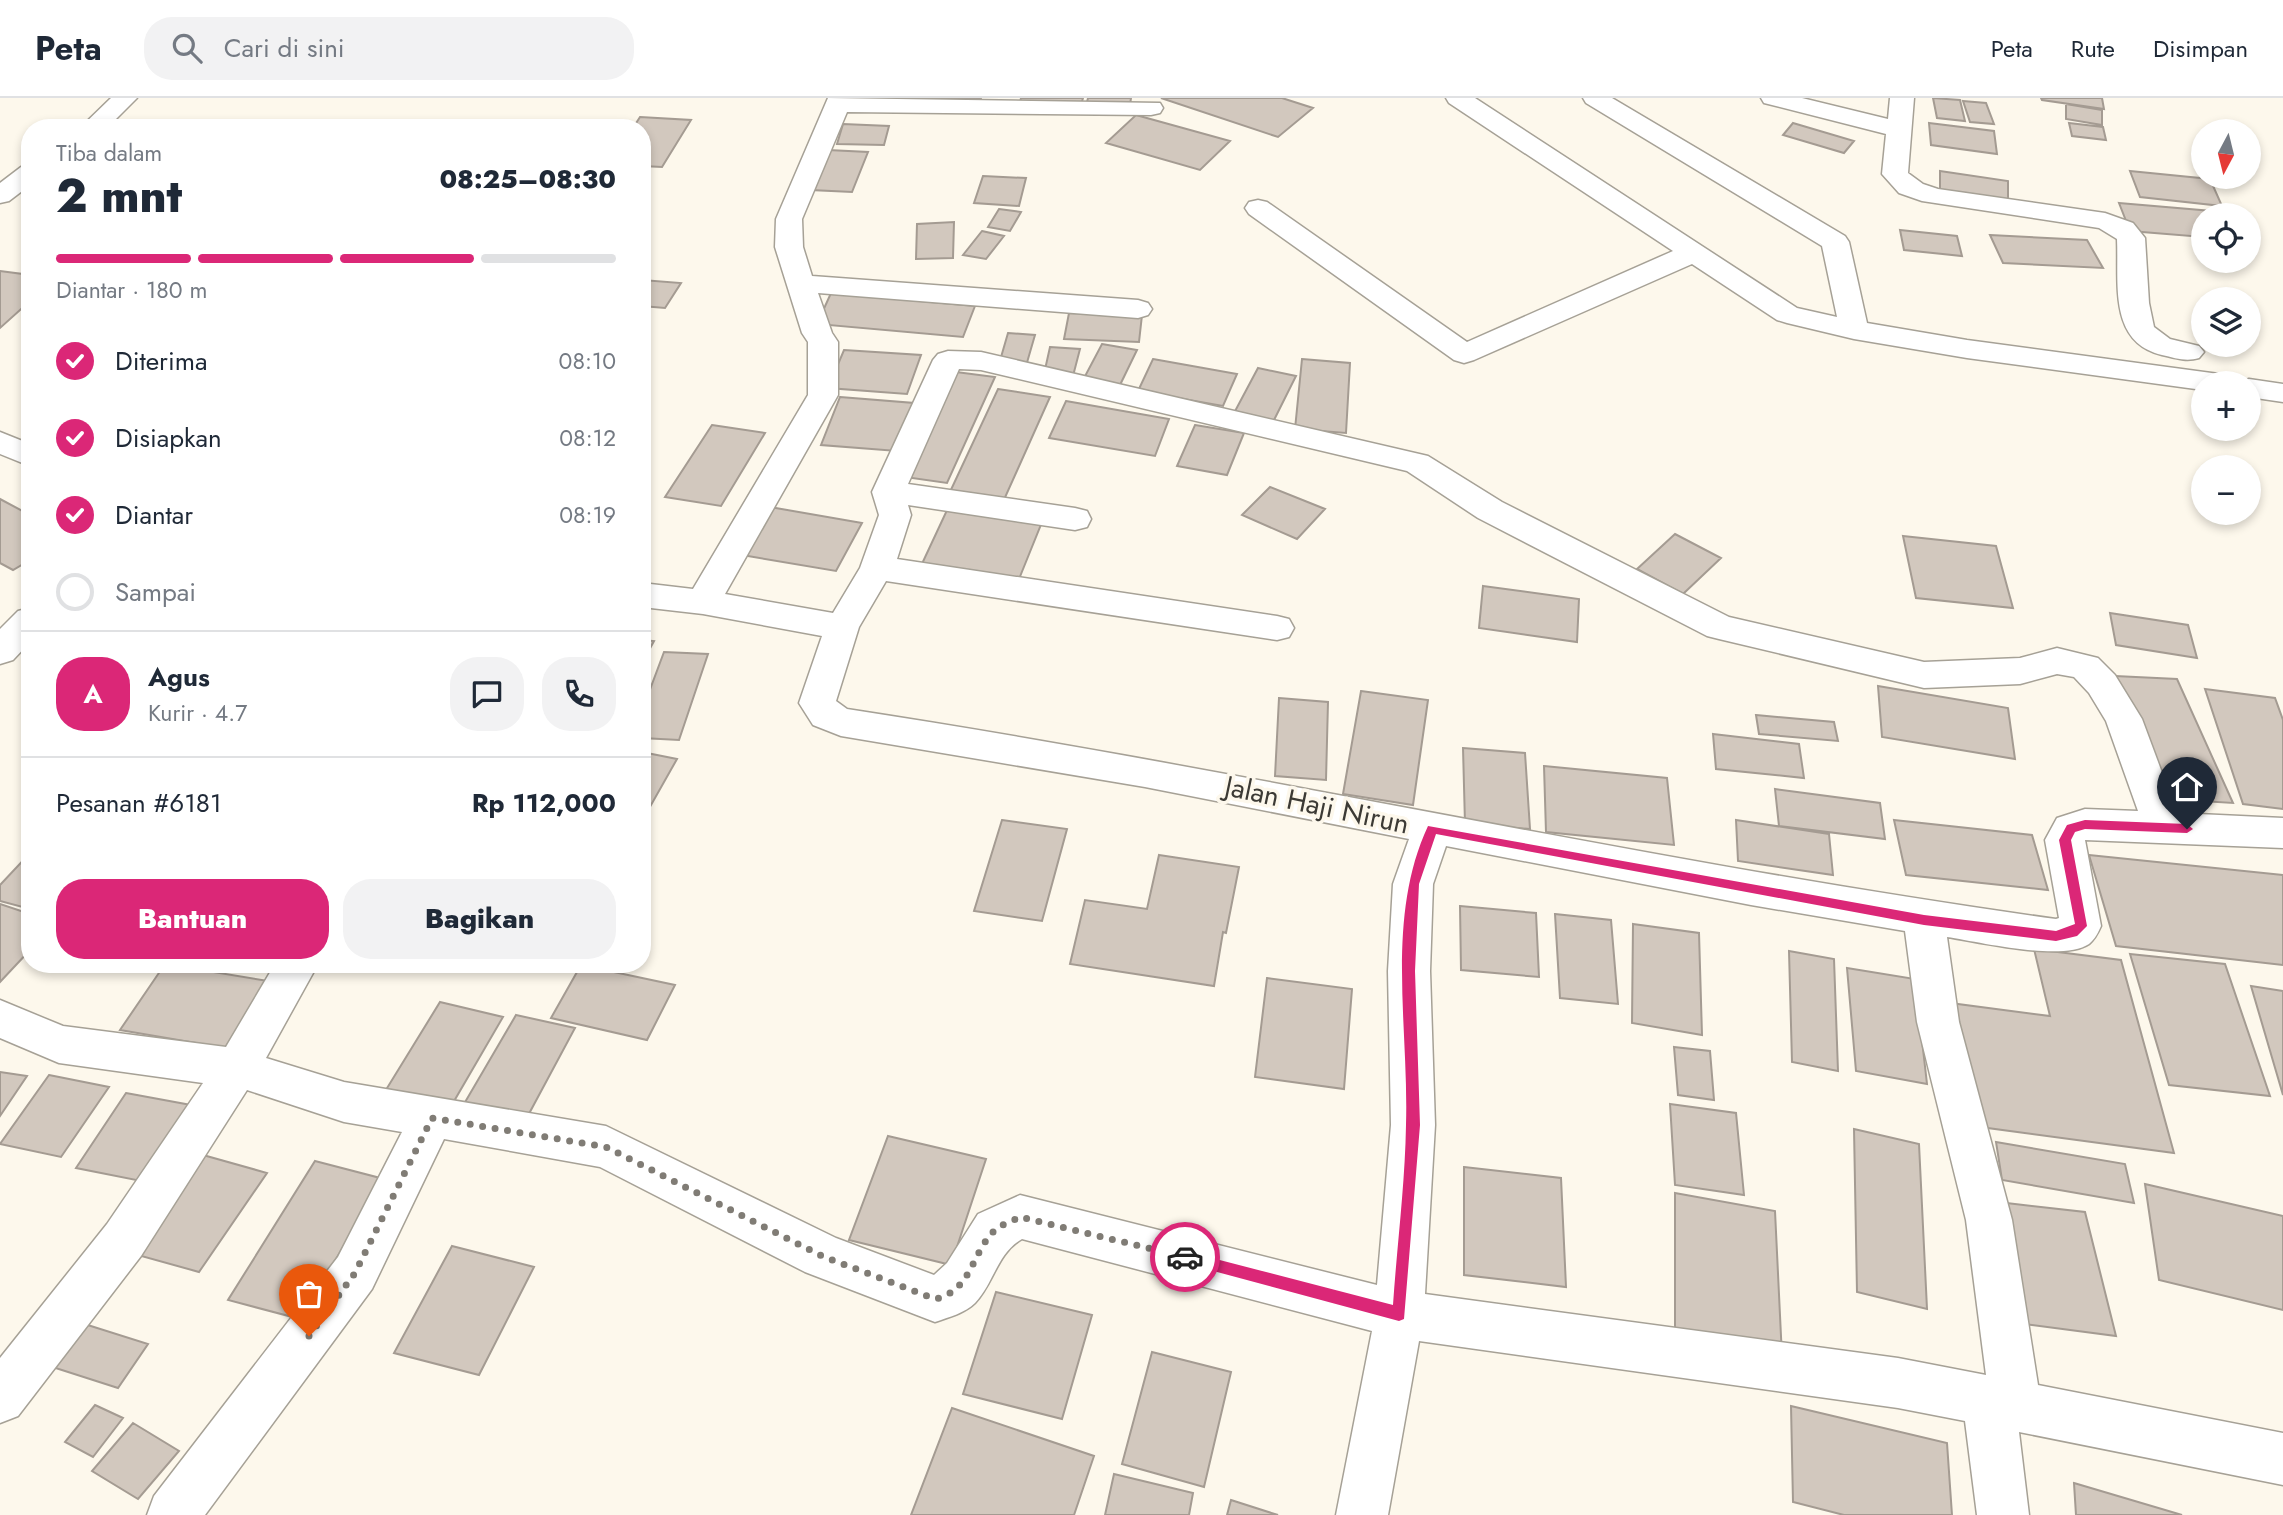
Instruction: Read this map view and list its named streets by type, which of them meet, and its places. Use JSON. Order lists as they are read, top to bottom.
{
  "streets": {
    "street": ["Jalan Haji Nirun"]
  },
  "north": "bottom",
  "page": {
    "header": "Peta",
    "search": "Cari di sini",
    "nav": ["Peta", "Rute", "Disimpan"],
    "map_buttons": ["+", "−"],
    "heading": ["2 mnt", "Tiba dalam", "08:25–08:30"],
    "panel": [
      "Agus",
      "Kurir · 4.7",
      "Pesanan #6181",
      "Rp 112,000"
    ],
    "bar": "Diantar · 180 m",
    "list": [
      ["Diterima", "08:10"],
      ["Disiapkan", "08:12"],
      ["Diantar", "08:19"],
      "Sampai"
    ],
    "round": "A",
    "buttons": ["Bantuan", "Bagikan"]
  }
}
